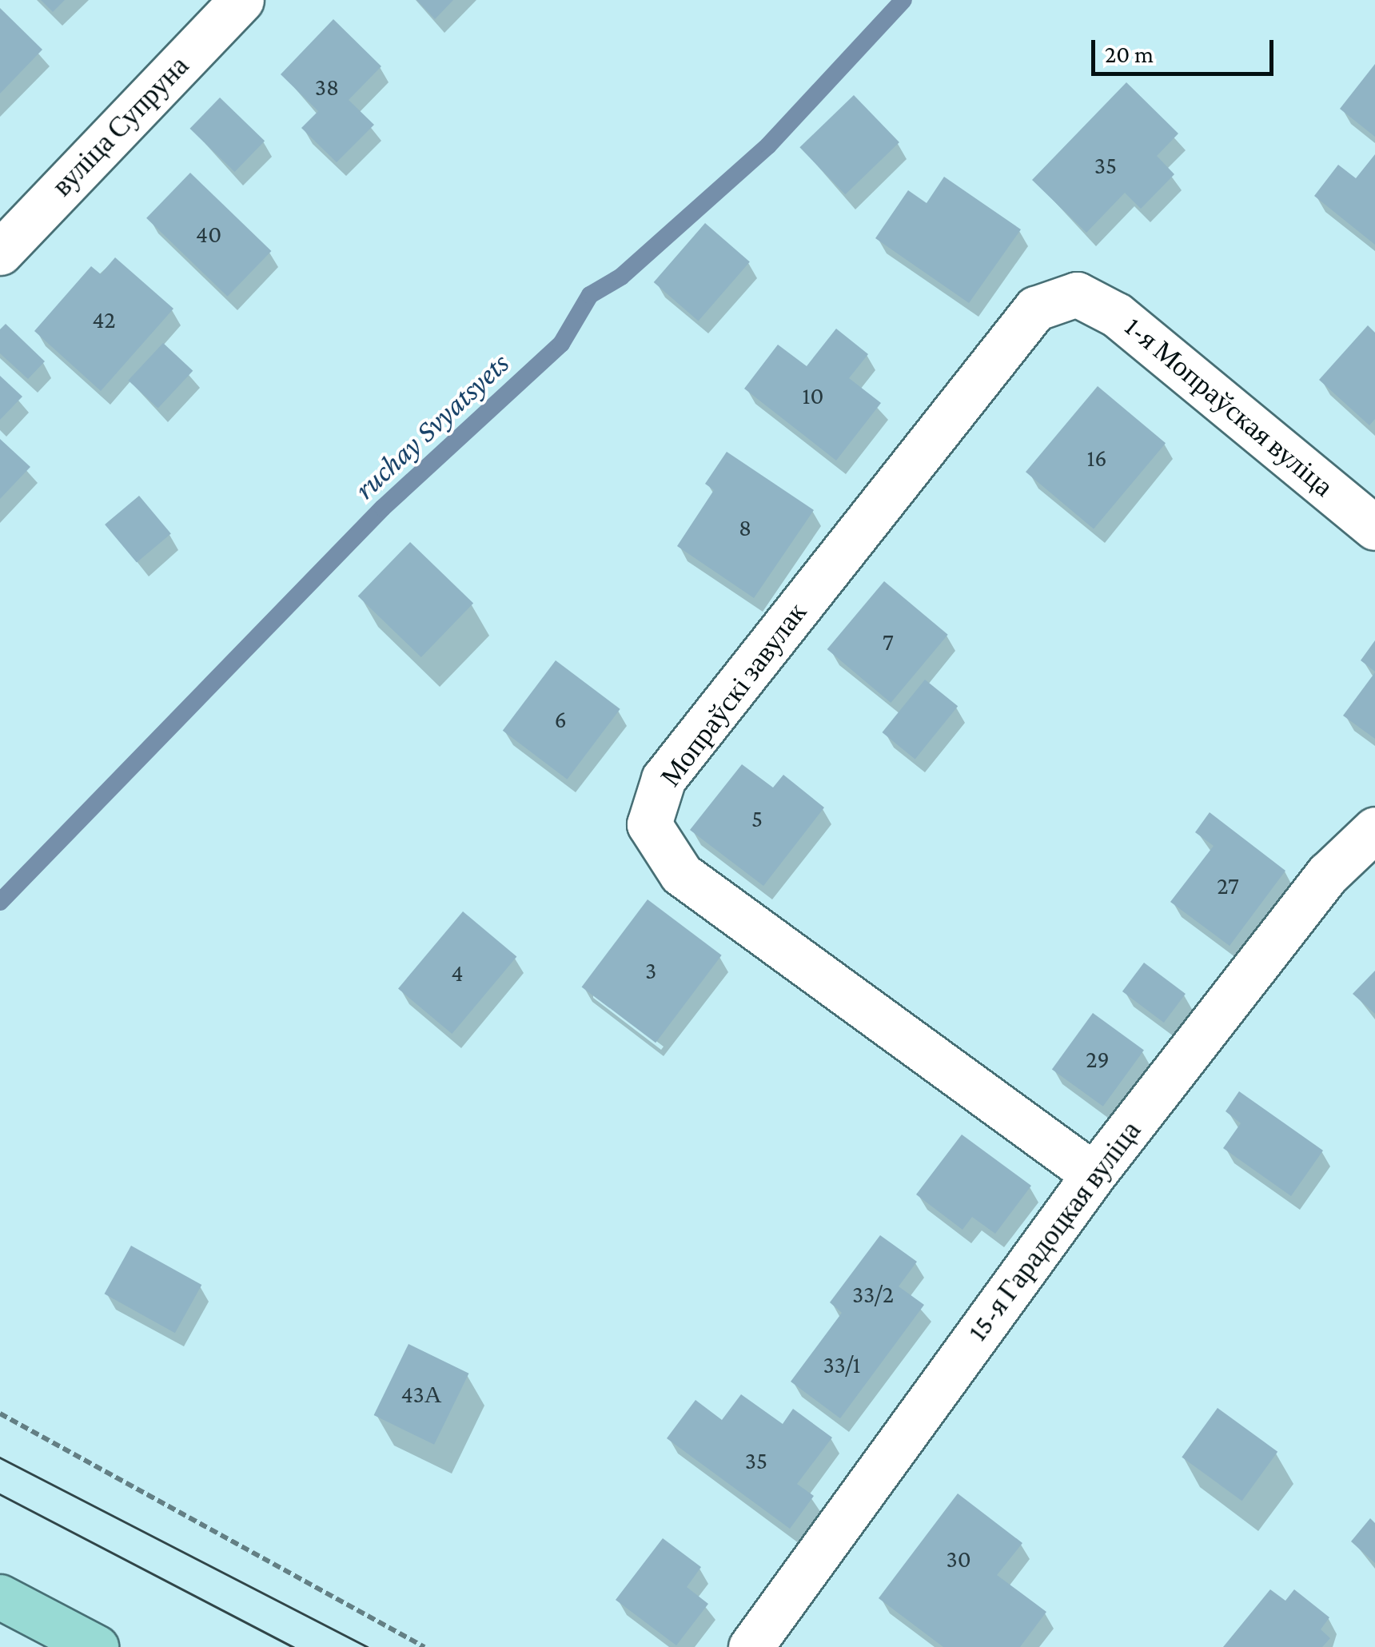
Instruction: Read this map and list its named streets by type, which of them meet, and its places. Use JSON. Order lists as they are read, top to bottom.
{
  "streets": {
    "street": [
      "вуліца Супруна",
      "1-я Мопраўская вуліца",
      "Мопраўскі завулак",
      "15-я Гарадоцкая вуліца"
    ]
  },
  "crossings": [
    ["1-я Мопраўская вуліца", "Мопраўскі завулак"],
    ["Мопраўскі завулак", "15-я Гарадоцкая вуліца"]
  ],
  "water": ["ruchay Svyatsyets"],
  "house_numbers": [
    "38",
    "35",
    "40",
    "42",
    "10",
    "16",
    "8",
    "7",
    "6",
    "5",
    "27",
    "3",
    "4",
    "29",
    "33/2",
    "33/1",
    "43А",
    "35",
    "30"
  ],
  "scale_bar": "20 m"
}
